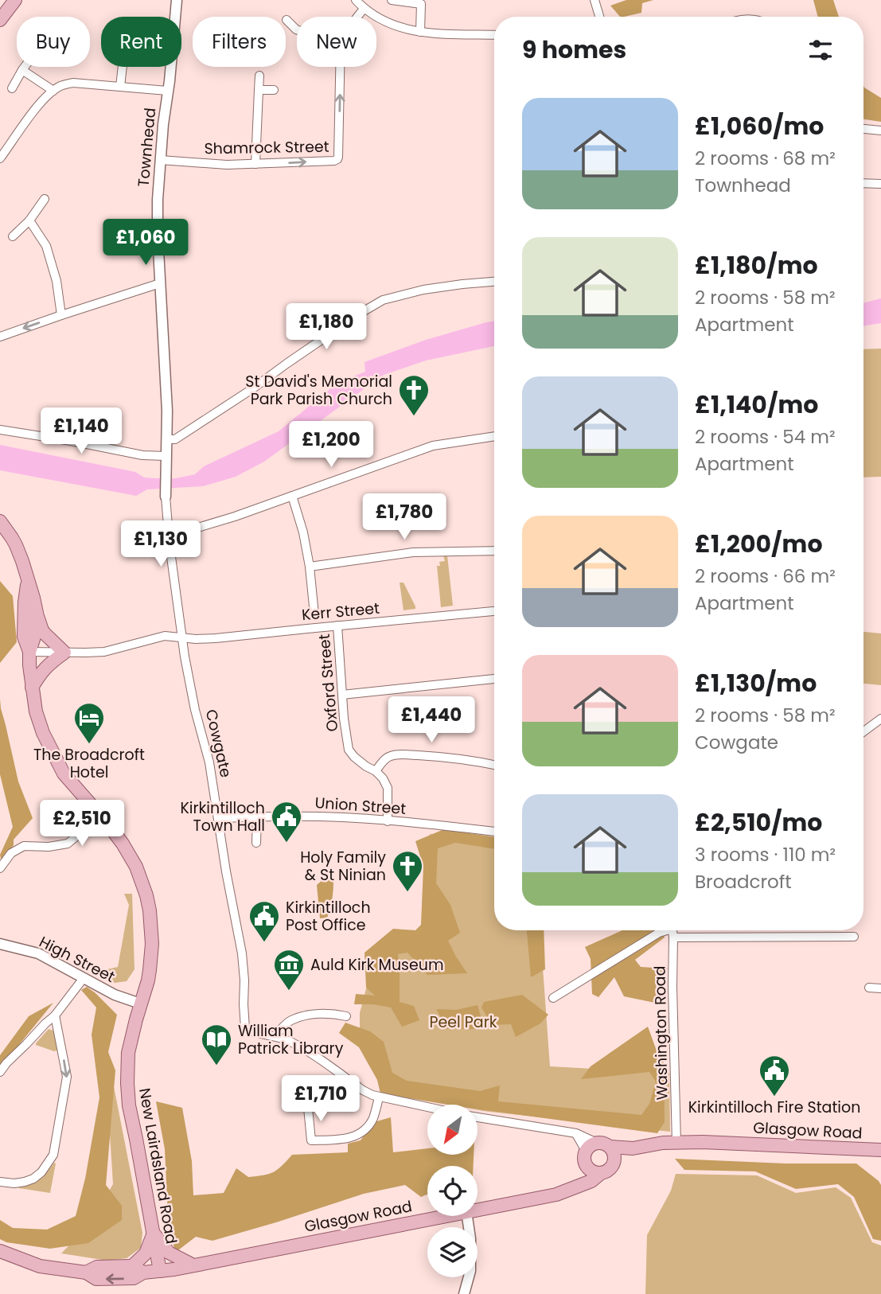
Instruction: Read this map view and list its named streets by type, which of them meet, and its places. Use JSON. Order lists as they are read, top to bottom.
{
  "streets": {
    "main road": ["Glasgow Road", "New Lairdsland Road"],
    "street": [
      "Townhead",
      "Shamrock Street",
      "Kerr Street",
      "Oxford Street",
      "Cowgate",
      "Union Street",
      "High Street",
      "Washington Road"
    ]
  },
  "crossings": [
    ["Townhead", "Shamrock Street"],
    ["Townhead", "Cowgate"],
    ["Kerr Street", "Oxford Street"],
    ["Kerr Street", "Cowgate"],
    ["Kerr Street", "New Lairdsland Road"],
    ["Oxford Street", "Union Street"],
    ["Cowgate", "Union Street"],
    ["High Street", "New Lairdsland Road"],
    ["Washington Road", "Glasgow Road"],
    ["Glasgow Road", "New Lairdsland Road"]
  ],
  "parks": ["Peel Park"],
  "places": {
    "church": ["St David's Memorial Park Parish Church", "Holy Family & St Ninian"],
    "hotel": ["The Broadcroft Hotel"],
    "public building": ["Kirkintilloch Town Hall", "Kirkintilloch Post Office", "Kirkintilloch Fire Station"],
    "museum": ["Auld Kirk Museum"],
    "library": ["William Patrick Library"]
  },
  "north": "bottom left",
  "page": {
    "chip": [
      "Buy",
      "Rent",
      "Filters",
      "New"
    ],
    "heading": "9 homes",
    "list": [
      {
        "name": "£1,060/mo",
        "note": "2 rooms · 68 m² · Townhead"
      },
      {
        "name": "£1,180/mo",
        "note": "2 rooms · 58 m² · Apartment"
      },
      {
        "name": "£1,140/mo",
        "note": "2 rooms · 54 m² · Apartment"
      },
      {
        "name": "£1,200/mo",
        "note": "2 rooms · 66 m² · Apartment"
      },
      {
        "name": "£1,130/mo",
        "note": "2 rooms · 58 m² · Cowgate"
      },
      {
        "name": "£2,510/mo",
        "note": "3 rooms · 110 m² · Broadcroft"
      }
    ],
    "price": [
      "£1,060",
      "£1,180",
      "£1,140",
      "£1,200",
      "£1,780",
      "£1,130",
      "£1,440",
      "£2,510",
      "£1,710"
    ]
  }
}
